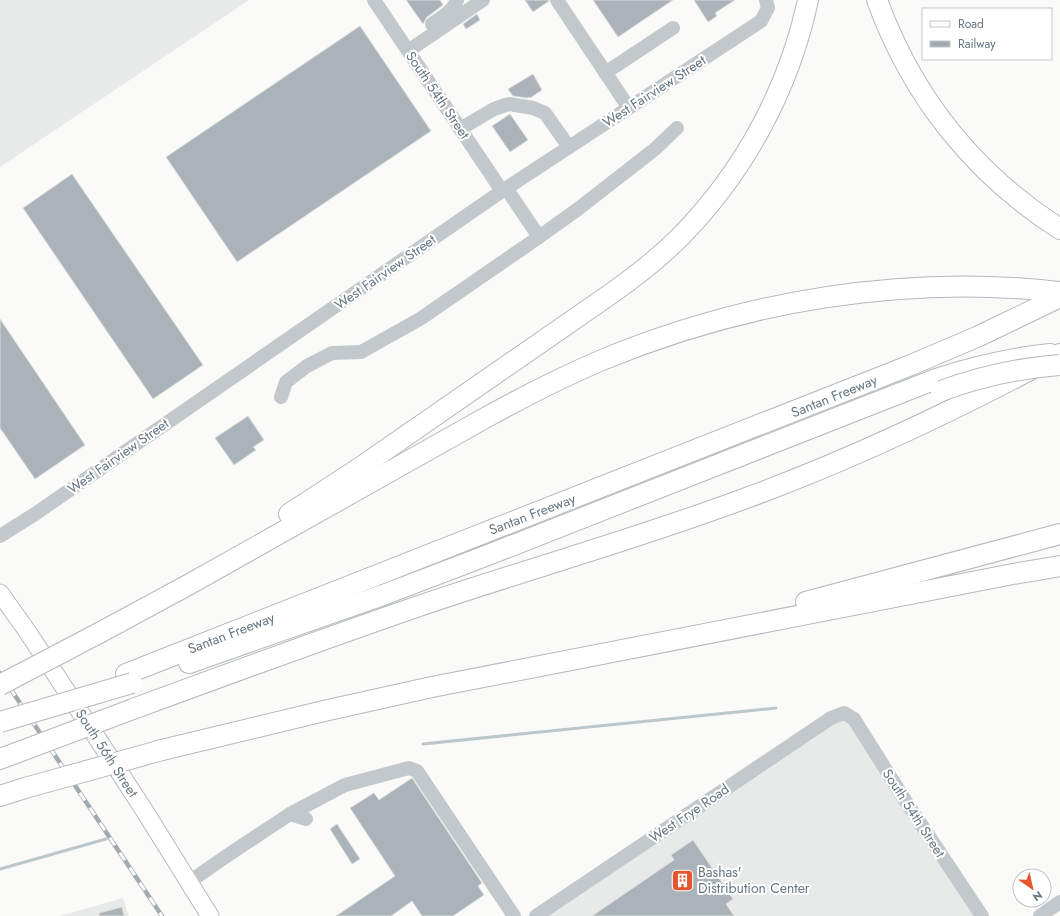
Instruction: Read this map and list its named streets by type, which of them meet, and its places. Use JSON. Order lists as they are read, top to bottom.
{
  "streets": {
    "highway": ["Santan Freeway"],
    "main road": ["South 56th Street"],
    "street": ["West Fairview Street", "South 54th Street", "West Frye Road"]
  },
  "crossings": [
    ["West Fairview Street", "South 54th Street"],
    ["South 54th Street", "West Frye Road"]
  ],
  "places": {
    "building": ["Bashas' Distribution Center"]
  },
  "legend": ["Road", "Railway"],
  "north": "bottom right"
}
